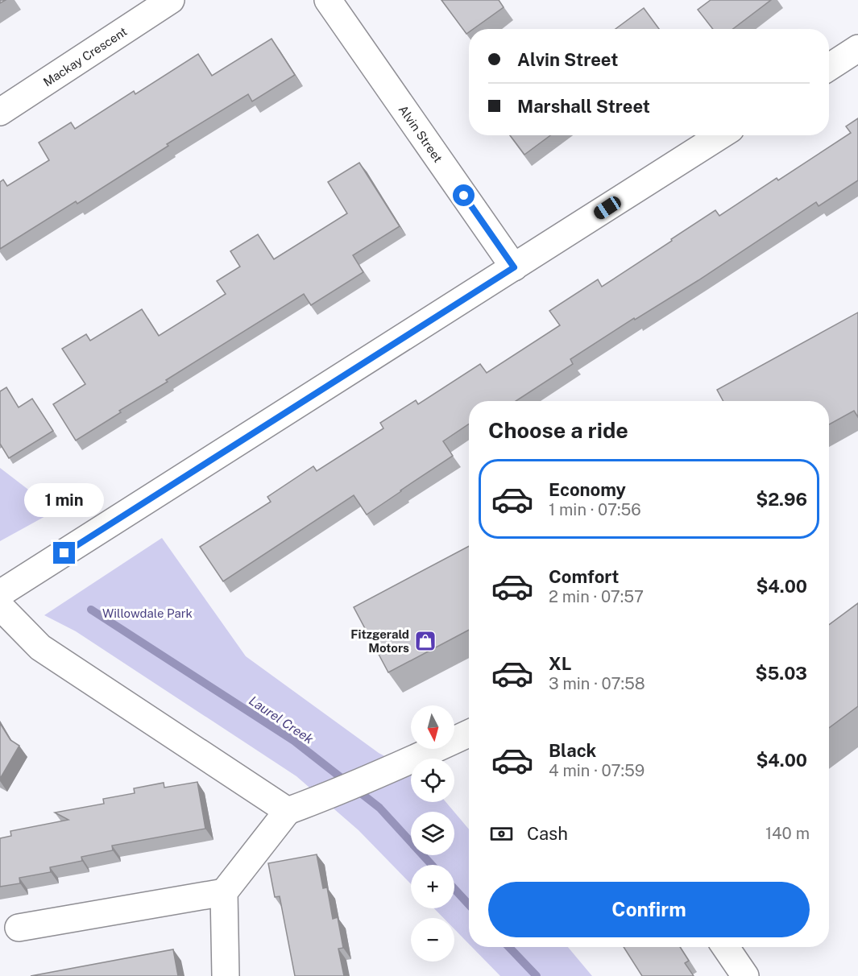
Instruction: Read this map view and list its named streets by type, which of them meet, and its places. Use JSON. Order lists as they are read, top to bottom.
{
  "streets": {
    "street": ["Mackay Crescent", "Alvin Street"]
  },
  "water": ["Laurel Creek"],
  "parks": ["Willowdale Park"],
  "places": {
    "shop": ["Fitzgerald Motors"]
  },
  "north": "bottom",
  "page": {
    "banner": ["Alvin Street", "Marshall Street"],
    "heading": "Choose a ride",
    "list": [
      {
        "name": "Economy",
        "note": "1 min · 07:56",
        "value": "$2.96"
      },
      {
        "name": "Comfort",
        "note": "2 min · 07:57",
        "value": "$4.00"
      },
      {
        "name": "XL",
        "note": "3 min · 07:58",
        "value": "$5.03"
      },
      {
        "name": "Black",
        "note": "4 min · 07:59",
        "value": "$4.00"
      }
    ],
    "bubble": "1 min",
    "map_buttons": ["+", "−"],
    "pay": ["Cash", "140 m"],
    "buttons": "Confirm"
  }
}
